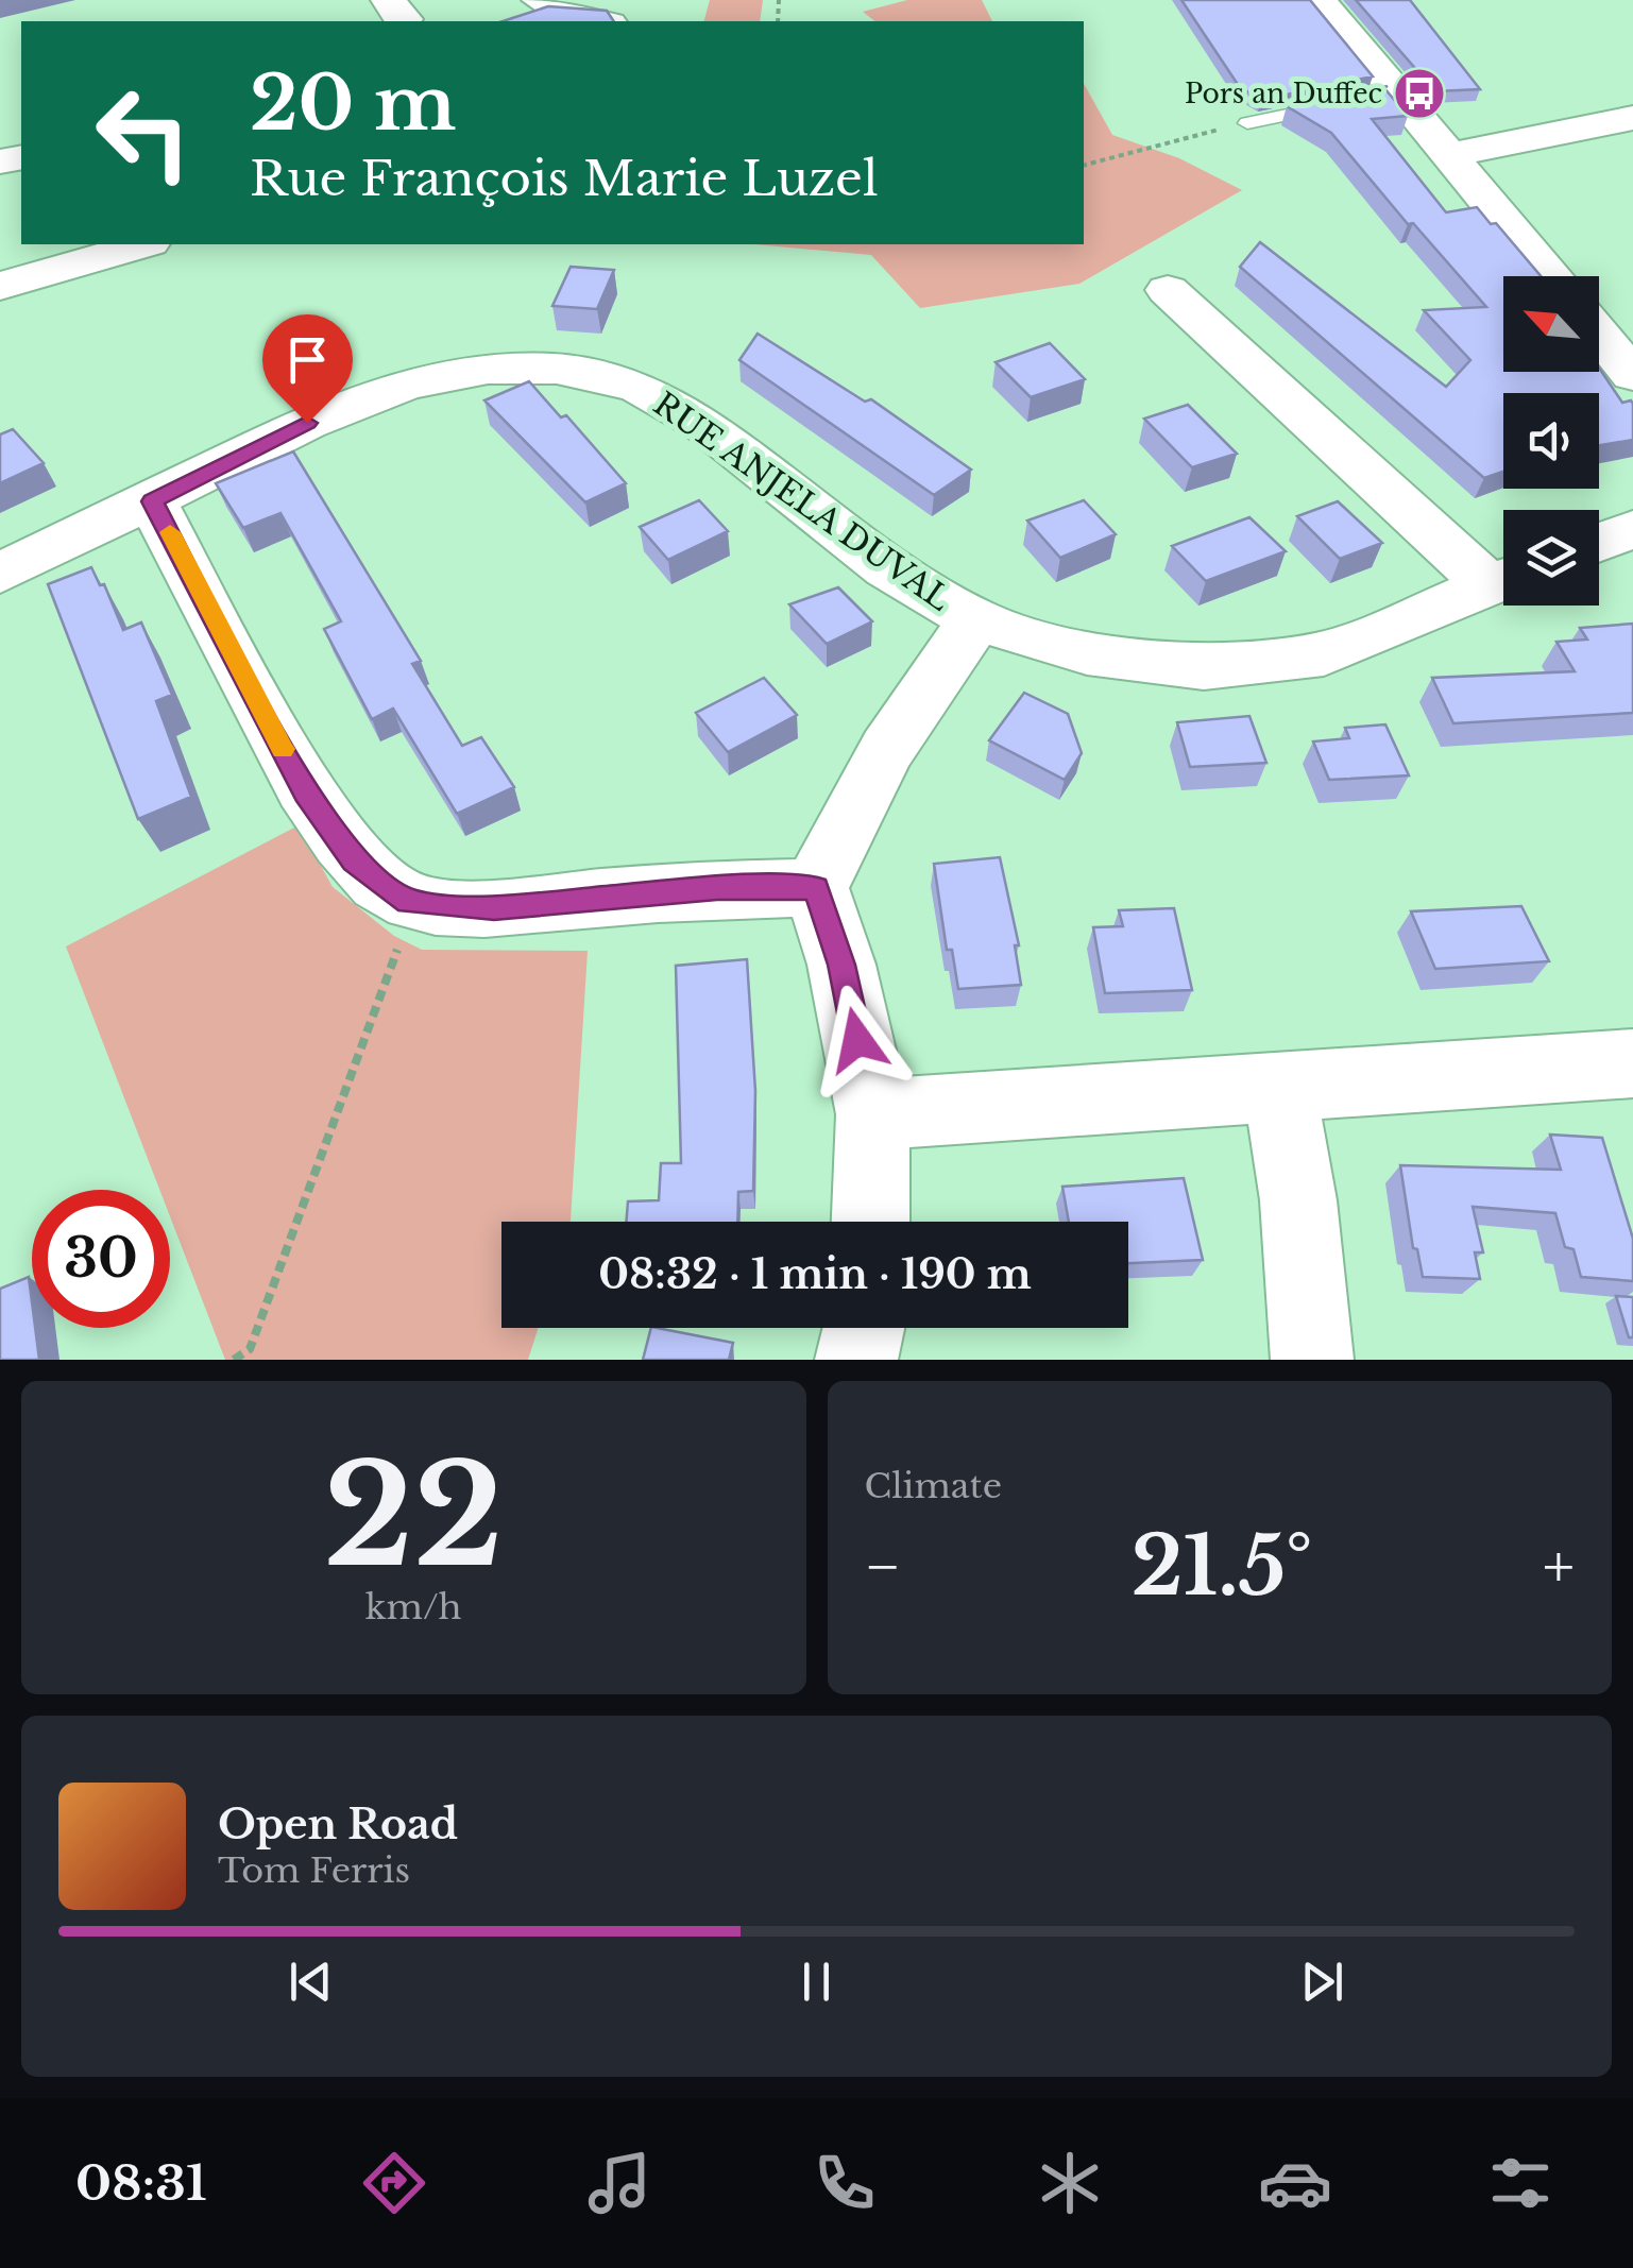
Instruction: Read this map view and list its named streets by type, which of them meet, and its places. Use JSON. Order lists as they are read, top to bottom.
{
  "streets": {
    "street": ["RUE ANJELA DUVAL"]
  },
  "places": {
    "bus stop": ["Pors an Duffec"]
  },
  "north": "top left",
  "page": {
    "turn": ["20 m", "Rue François Marie Luzel"],
    "limit": "30",
    "trip": "08:32 · 1 min · 190 m",
    "tile": [
      ["22", "km/h"],
      "Climate"
    ],
    "heat": ["−", "21.5°", "+"],
    "song": ["Open Road", "Tom Ferris"],
    "tabs": "08:31"
  }
}
